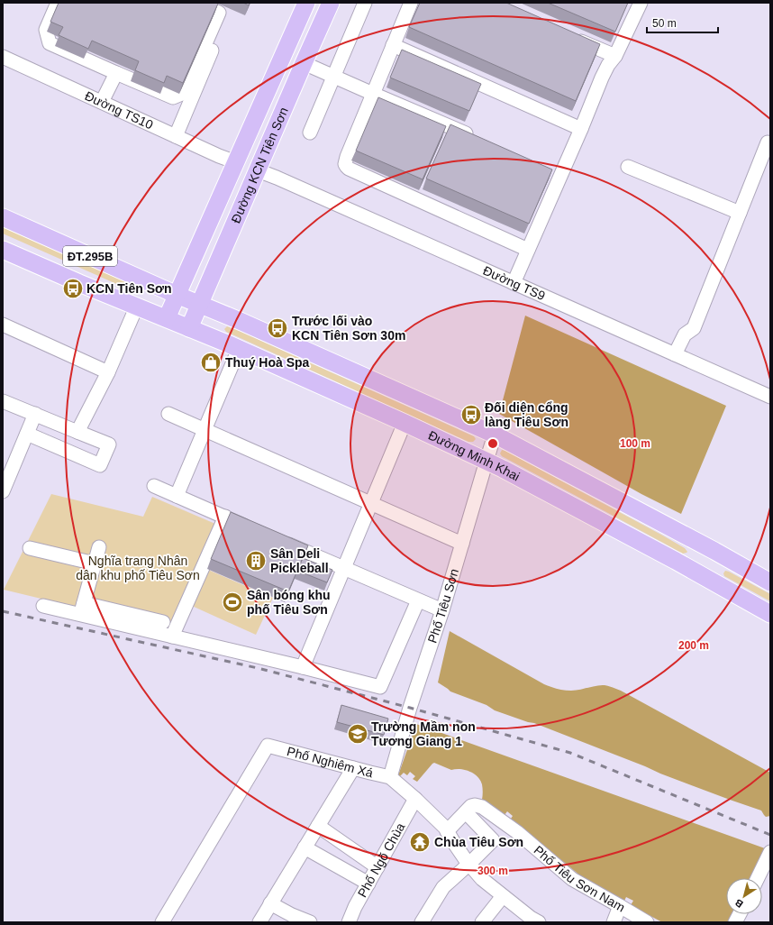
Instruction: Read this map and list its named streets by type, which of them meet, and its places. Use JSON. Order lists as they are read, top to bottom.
{
  "streets": {
    "main road": ["Đường KCN Tiên Sơn", "ĐT.295B", "Đường Minh Khai"],
    "street": [
      "Đường TS10",
      "Đường TS9",
      "Phố Tiêu Sơn",
      "Phố Nghiêm Xá",
      "Phố Ngõ Chùa",
      "Phố Tiêu Sơn Nam"
    ]
  },
  "crossings": [
    ["Đường TS10", "Đường KCN Tiên Sơn"],
    ["Đường KCN Tiên Sơn", "ĐT.295B"],
    ["Đường KCN Tiên Sơn", "Đường TS9"],
    ["Đường KCN Tiên Sơn", "Đường Minh Khai"],
    ["ĐT.295B", "Đường Minh Khai"],
    ["ĐT.295B", "Phố Tiêu Sơn"],
    ["Đường Minh Khai", "Phố Tiêu Sơn"],
    ["Phố Tiêu Sơn", "Phố Nghiêm Xá"],
    ["Phố Nghiêm Xá", "Phố Ngõ Chùa"],
    ["Phố Nghiêm Xá", "Phố Tiêu Sơn Nam"]
  ],
  "parks": ["Nghĩa trang Nhân dân khu phố Tiêu Sơn"],
  "places": {
    "bus stop": ["KCN Tiên Sơn", "Trước lối vào KCN Tiên Sơn 30m", "Đối diện cổng làng Tiêu Sơn"],
    "shop": ["Thuý Hoà Spa"],
    "building": ["Sân Deli Pickleball"],
    "sports": ["Sân bóng khu phố Tiêu Sơn"],
    "school or university": ["Trường Mầm non Tương Giang 1"],
    "temple": ["Chùa Tiêu Sơn"]
  },
  "scale_bar": "50 m",
  "north": "bottom left",
  "rings": ["100 m", "200 m", "300 m"]
}
